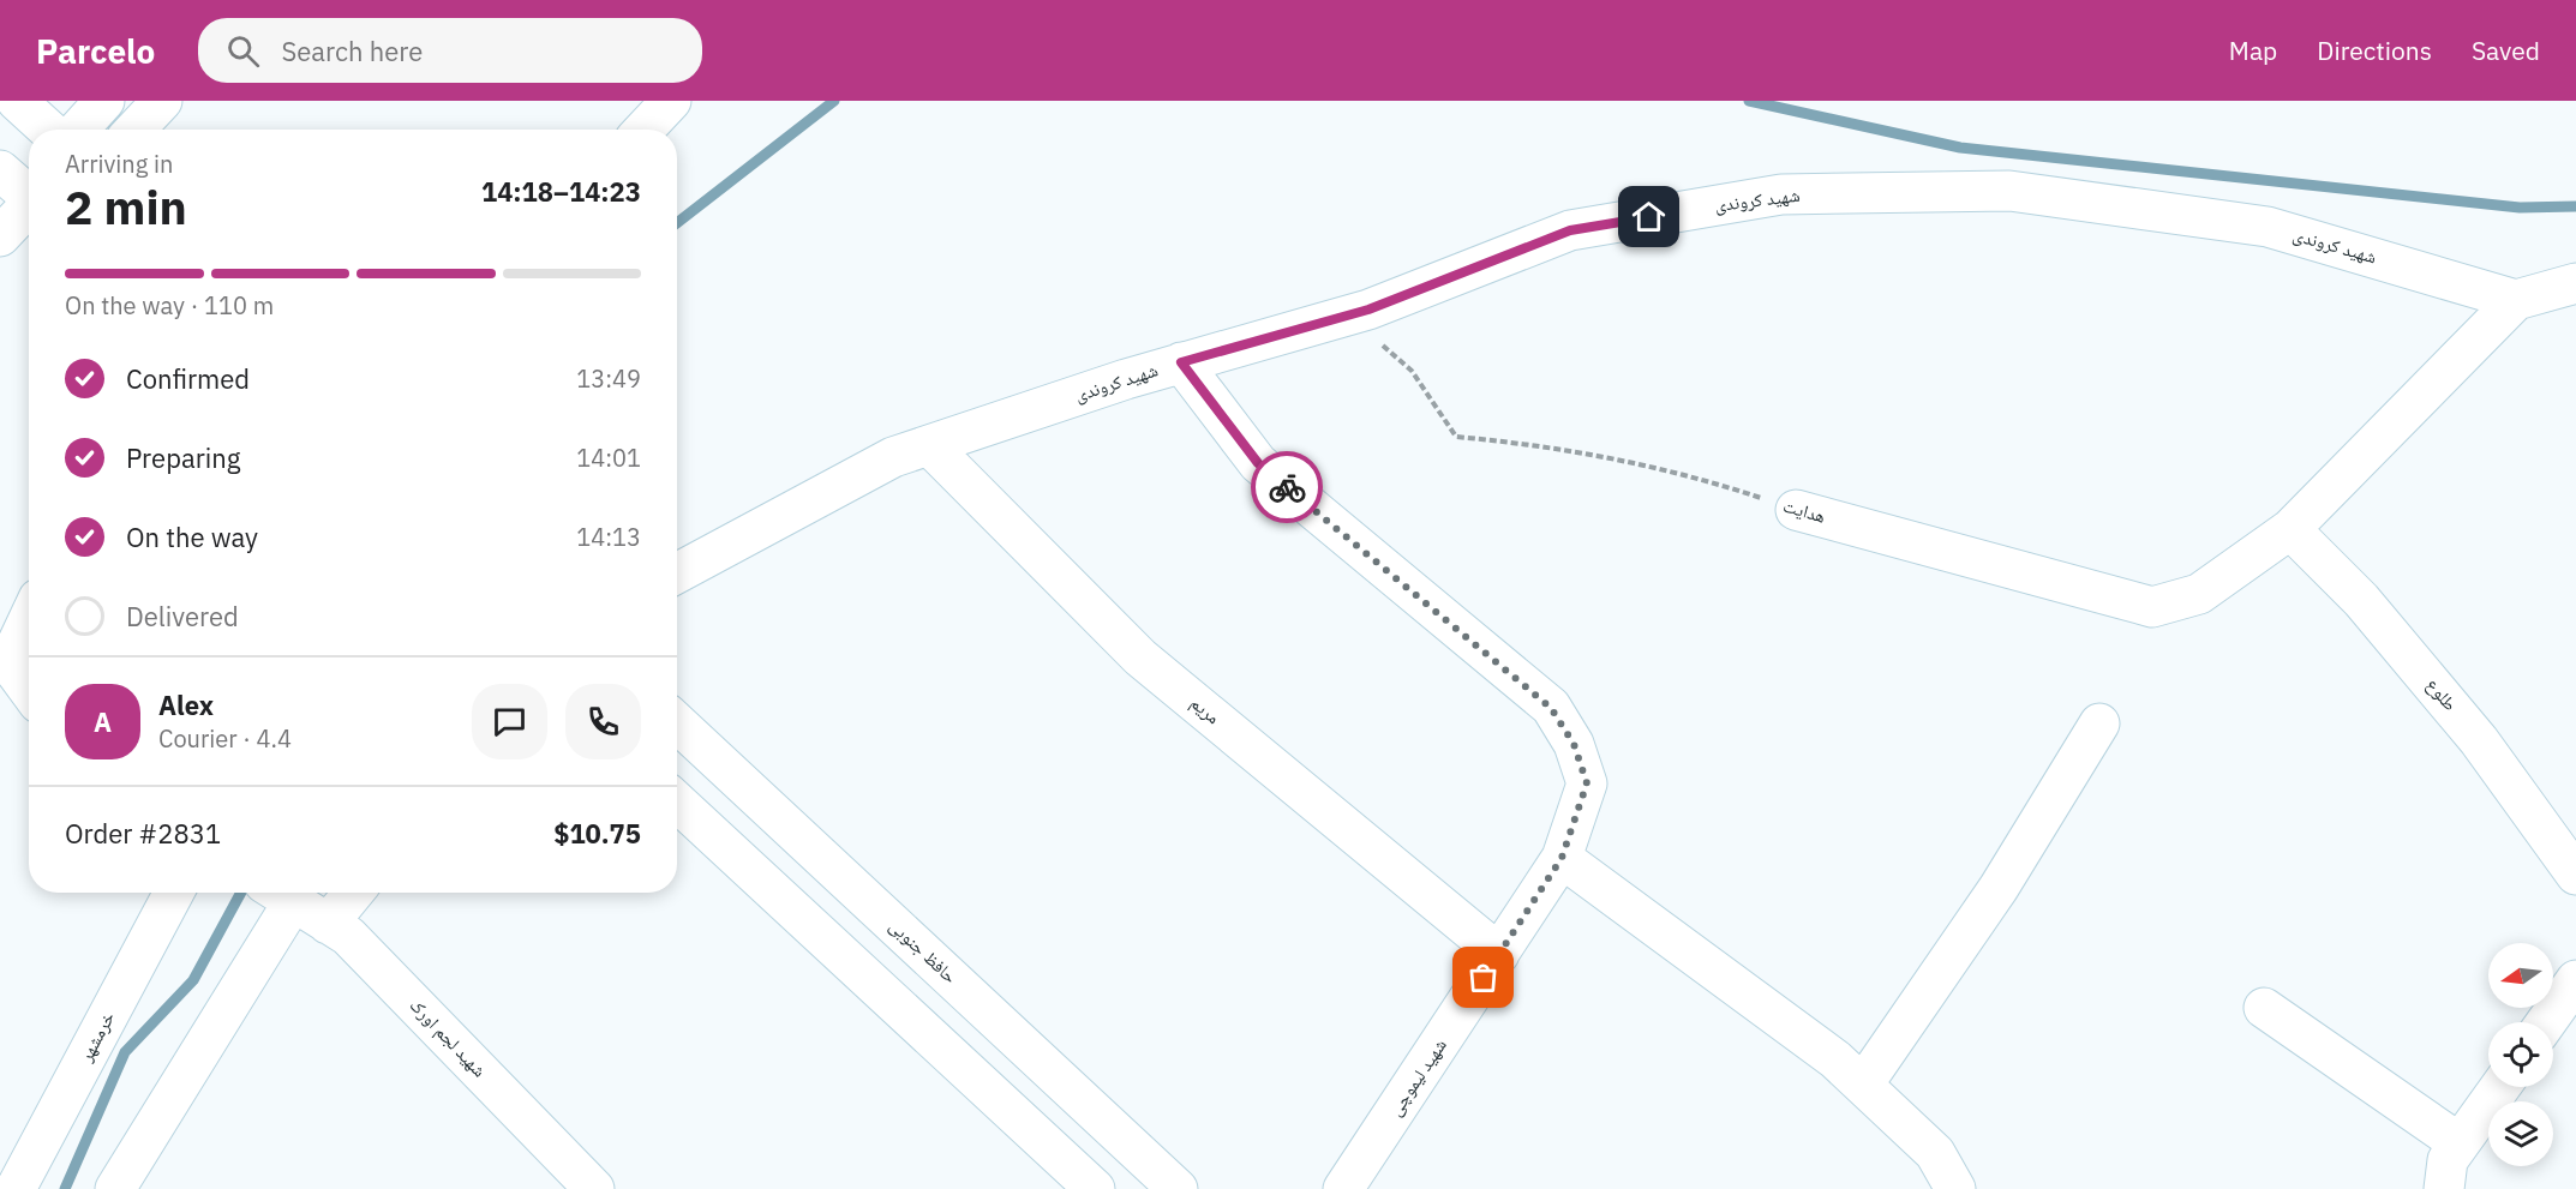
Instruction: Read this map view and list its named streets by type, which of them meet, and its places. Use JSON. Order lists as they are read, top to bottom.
{
  "streets": {
    "street": [
      "شهید کروندی",
      "هدایت",
      "طلوع",
      "مریم",
      "حافظ جنوبی",
      "خرمشهر",
      "شهید لجم اورک",
      "شهید لیموچی"
    ]
  },
  "crossings": [
    ["شهید کروندی", "هدایت"],
    ["شهید کروندی", "مریم"],
    ["شهید کروندی", "شهید لیموچی"],
    ["هدایت", "طلوع"],
    ["مریم", "شهید لیموچی"]
  ],
  "north": "left",
  "page": {
    "header": "Parcelo",
    "search": "Search here",
    "nav": ["Map", "Directions", "Saved"],
    "heading": ["2 min", "Arriving in", "14:18–14:23"],
    "panel": [
      "Alex",
      "Courier · 4.4",
      "Order #2831",
      "$10.75"
    ],
    "bar": "On the way · 110 m",
    "list": [
      ["Confirmed", "13:49"],
      ["Preparing", "14:01"],
      ["On the way", "14:13"],
      "Delivered"
    ],
    "round": "A"
  }
}
